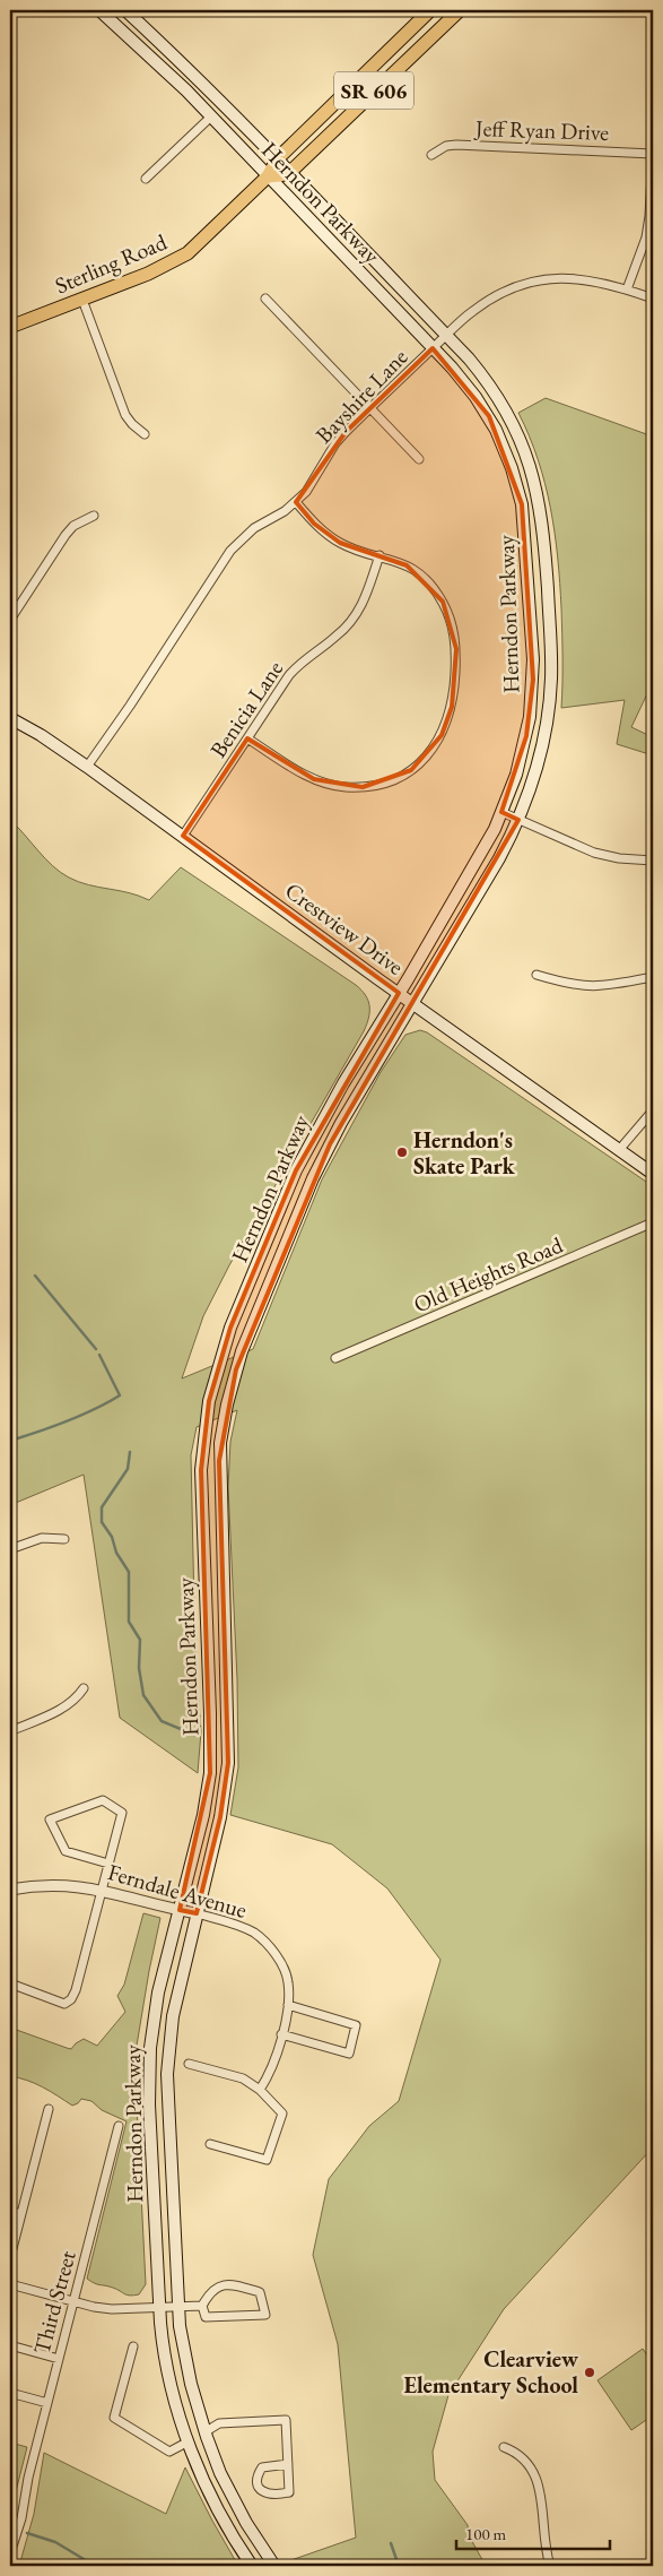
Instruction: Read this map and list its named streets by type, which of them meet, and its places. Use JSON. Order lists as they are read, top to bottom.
{
  "streets": {
    "main road": [
      "SR 606",
      "Herndon Parkway",
      "Sterling Road",
      "Crestview Drive"
    ],
    "street": [
      "Jeff Ryan Drive",
      "Bayshire Lane",
      "Benicia Lane",
      "Old Heights Road",
      "Ferndale Avenue",
      "Third Street"
    ]
  },
  "crossings": [
    ["SR 606", "Herndon Parkway"],
    ["Herndon Parkway", "Sterling Road"],
    ["Herndon Parkway", "Bayshire Lane"],
    ["Herndon Parkway", "Crestview Drive"],
    ["Herndon Parkway", "Ferndale Avenue"],
    ["Bayshire Lane", "Crestview Drive"],
    ["Benicia Lane", "Crestview Drive"]
  ],
  "places": ["Herndon's Skate Park", "Clearview Elementary School"],
  "scale_bar": "100 m"
}
